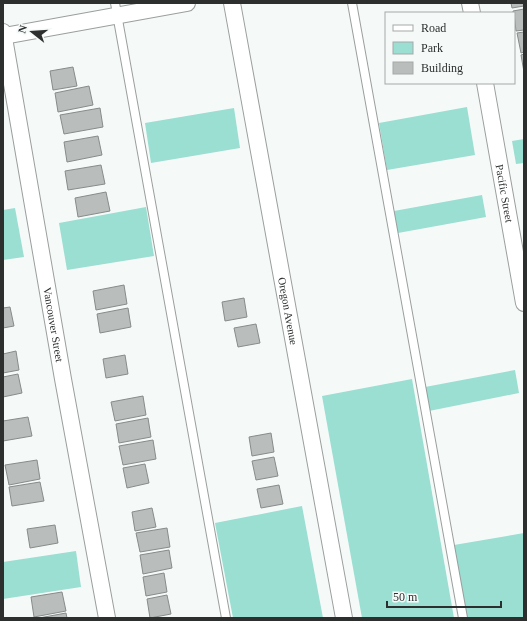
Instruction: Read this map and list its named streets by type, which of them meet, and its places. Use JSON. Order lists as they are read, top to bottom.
{
  "streets": {
    "street": ["Pacific Street", "Oregon Avenue", "Vancouver Street"]
  },
  "legend": ["Road", "Park", "Building"],
  "scale_bar": "50 m",
  "north": "left"
}
